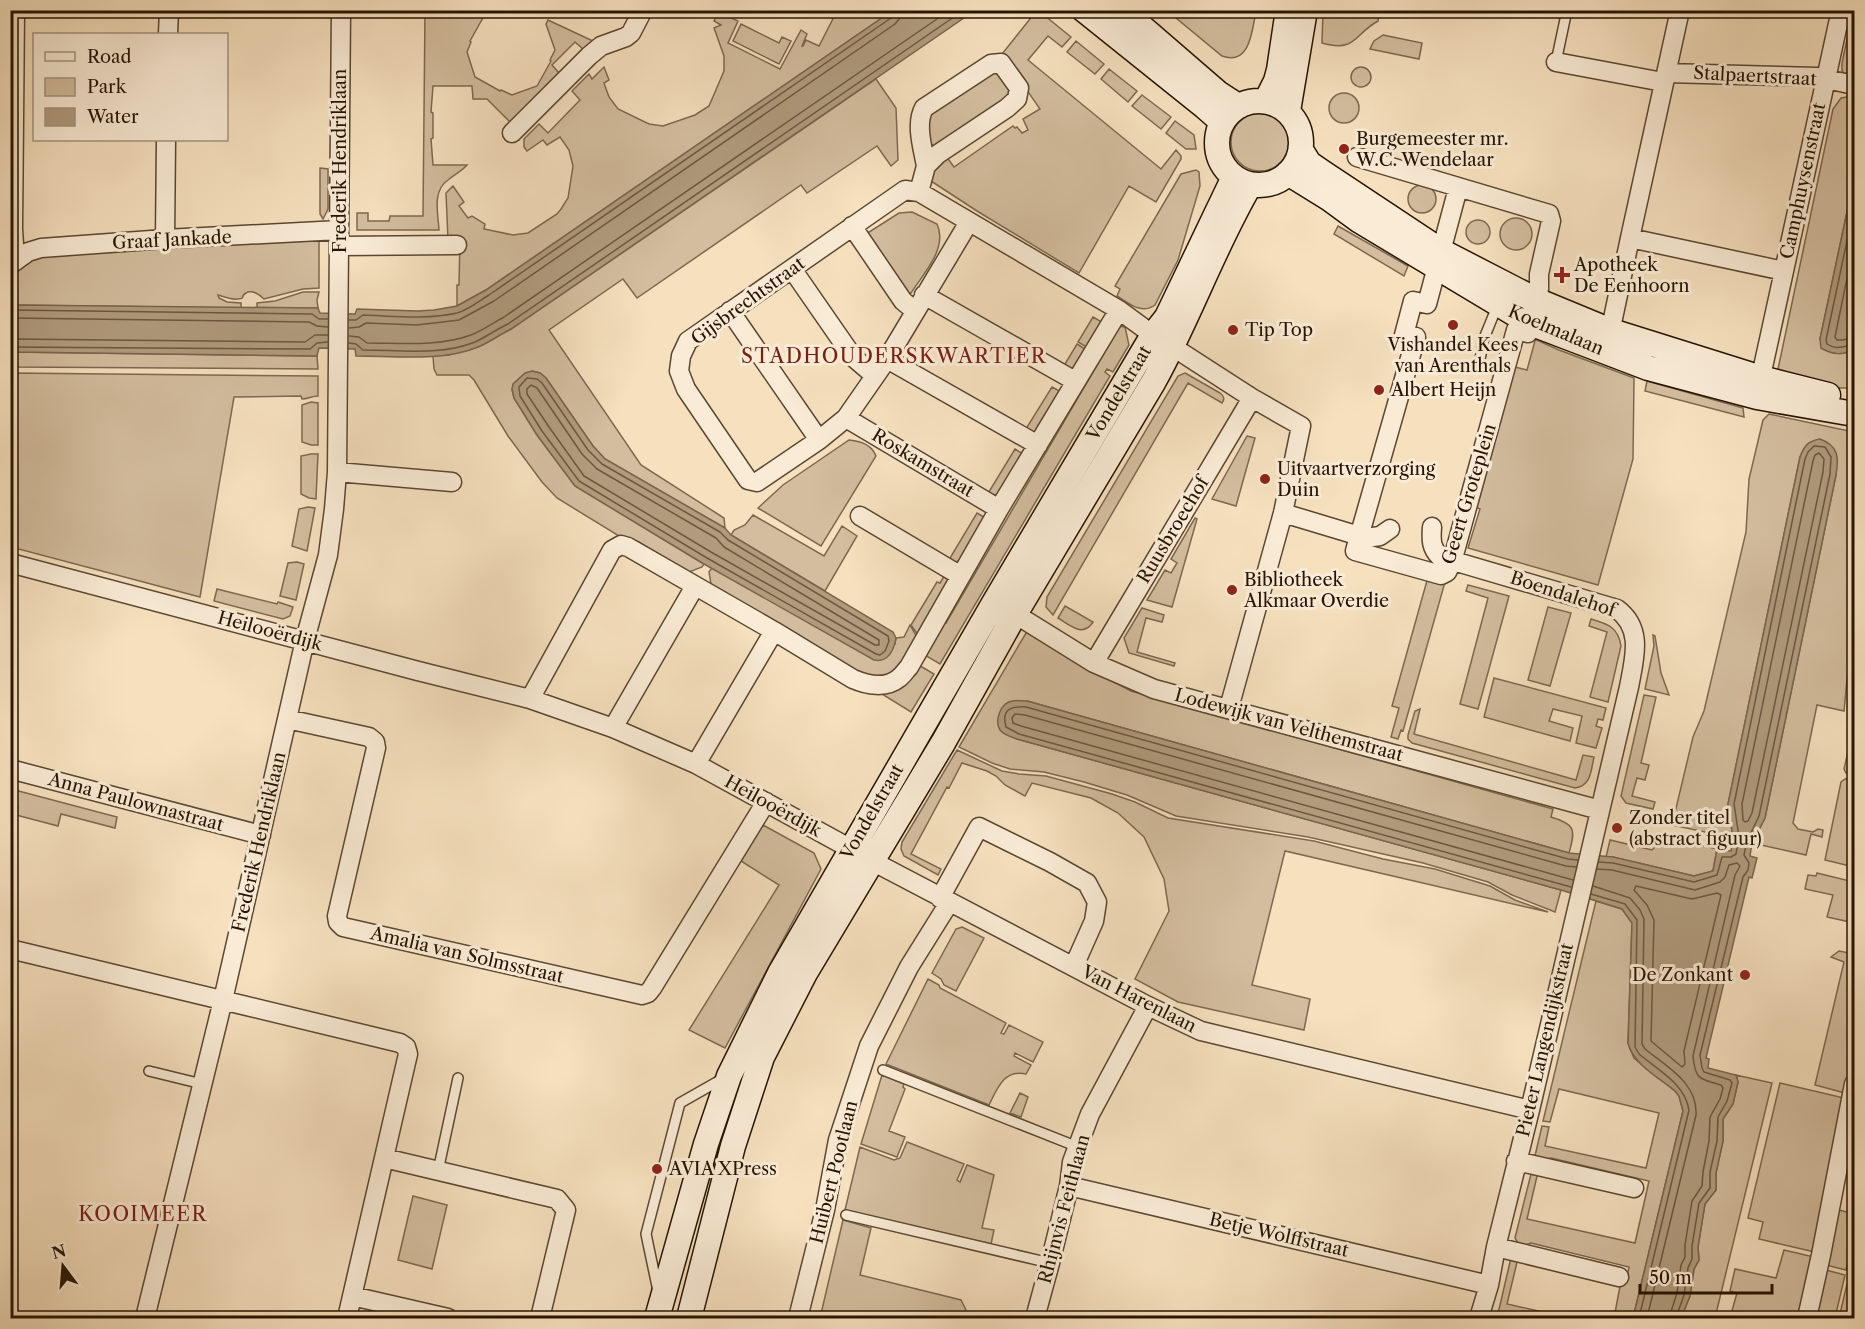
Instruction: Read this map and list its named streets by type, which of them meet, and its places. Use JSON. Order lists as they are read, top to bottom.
{
  "streets": {
    "street": [
      "Stalpaertstraat",
      "Frederik Hendriklaan",
      "Camphuysenstraat",
      "Graaf Jankade",
      "Gijsbrechtstraat",
      "Koelmalaan",
      "Vondelstraat",
      "Roskamstraat",
      "Geert Groteplein",
      "Ruusbroechof",
      "Boendalehof",
      "Heilooërdijk",
      "Lodewijk van Velthemstraat",
      "Anna Paulownastraat",
      "Amalia van Solmsstraat",
      "Van Harenlaan",
      "Pieter Langendijkstraat",
      "Huibert Pootlaan",
      "Rhijnvis Feithlaan",
      "Betje Wolffstraat"
    ]
  },
  "crossings": [
    ["Stalpaertstraat", "Camphuysenstraat"],
    ["Frederik Hendriklaan", "Graaf Jankade"],
    ["Frederik Hendriklaan", "Heilooërdijk"],
    ["Frederik Hendriklaan", "Anna Paulownastraat"],
    ["Frederik Hendriklaan", "Amalia van Solmsstraat"],
    ["Koelmalaan", "Vondelstraat"],
    ["Koelmalaan", "Geert Groteplein"],
    ["Vondelstraat", "Heilooërdijk"],
    ["Vondelstraat", "Lodewijk van Velthemstraat"],
    ["Vondelstraat", "Van Harenlaan"],
    ["Geert Groteplein", "Boendalehof"],
    ["Ruusbroechof", "Lodewijk van Velthemstraat"],
    ["Boendalehof", "Lodewijk van Velthemstraat"],
    ["Boendalehof", "Pieter Langendijkstraat"],
    ["Heilooërdijk", "Amalia van Solmsstraat"],
    ["Van Harenlaan", "Pieter Langendijkstraat"],
    ["Van Harenlaan", "Huibert Pootlaan"],
    ["Van Harenlaan", "Rhijnvis Feithlaan"],
    ["Pieter Langendijkstraat", "Betje Wolffstraat"],
    ["Rhijnvis Feithlaan", "Betje Wolffstraat"]
  ],
  "districts": ["STADHOUDERSKWARTIER", "KOOIMEER"],
  "places": {
    "other": [
      "Burgemeester mr. W.C. Wendelaar",
      "Vishandel Kees van Arenthals",
      "Tip Top",
      "Albert Heijn",
      "Uitvaartverzorging Duin",
      "Bibliotheek Alkmaar Overdie",
      "Zonder titel (abstract figuur)",
      "De Zonkant",
      "AVIA XPress"
    ],
    "health": ["Apotheek De Eenhoorn"]
  },
  "legend": ["Road", "Park", "Water"],
  "scale_bar": "50 m",
  "north": "top"
}
